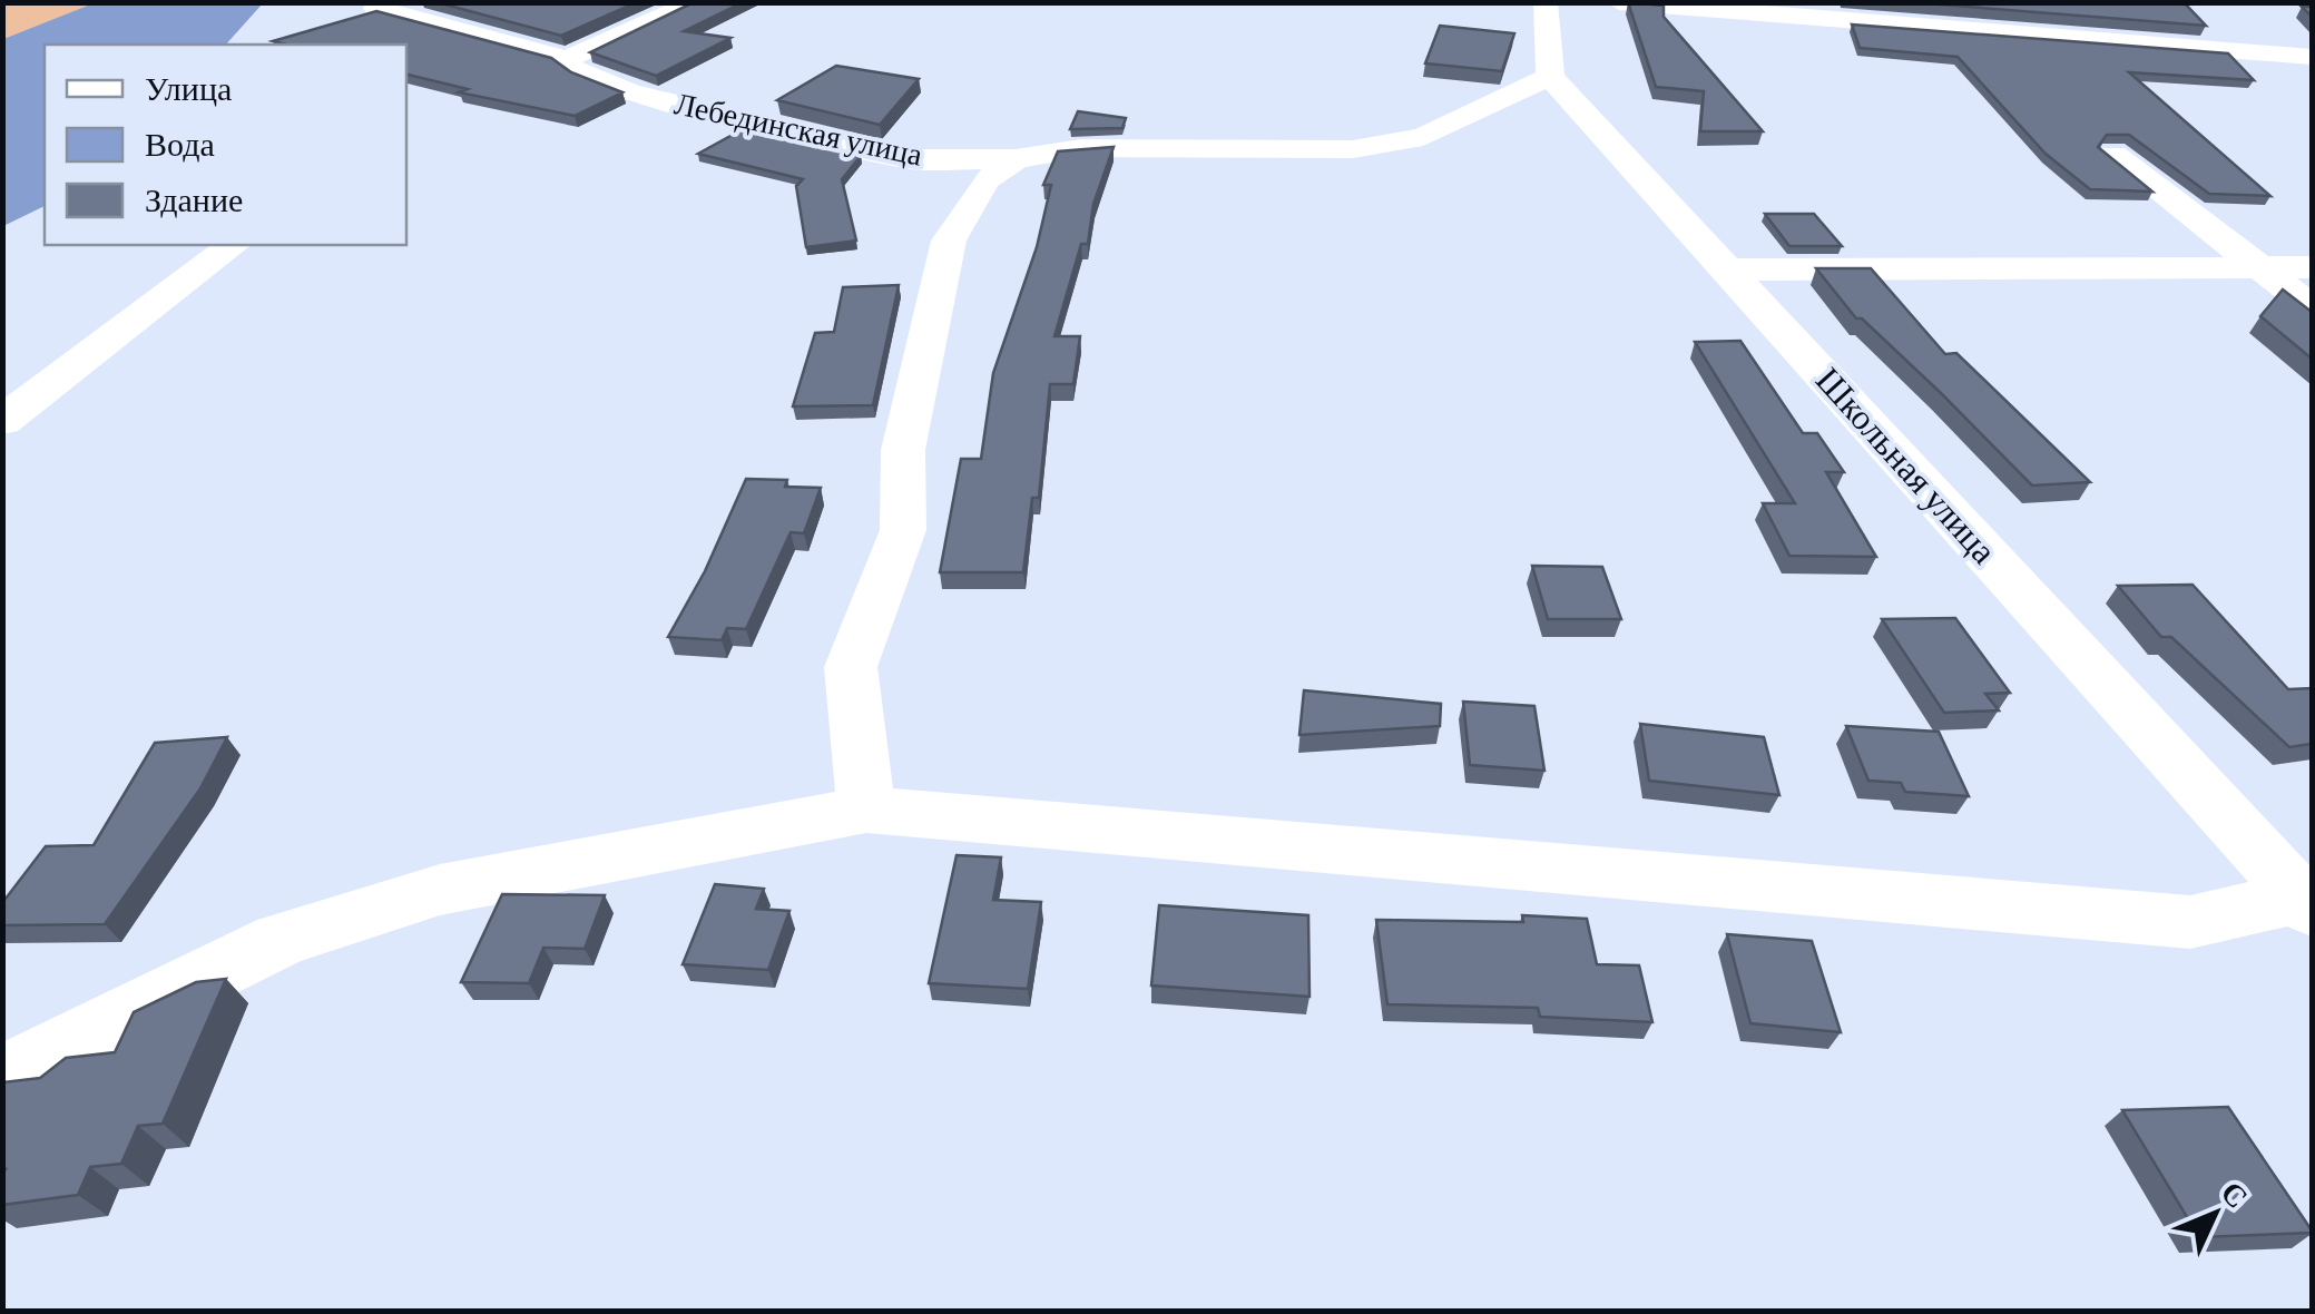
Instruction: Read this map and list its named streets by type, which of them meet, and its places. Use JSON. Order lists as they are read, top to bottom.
{
  "streets": {
    "street": ["Лебединская улица", "Школьная улица"]
  },
  "crossings": [
    ["Лебединская улица", "Школьная улица"]
  ],
  "legend": ["Улица", "Вода", "Здание"],
  "north": "top right"
}
